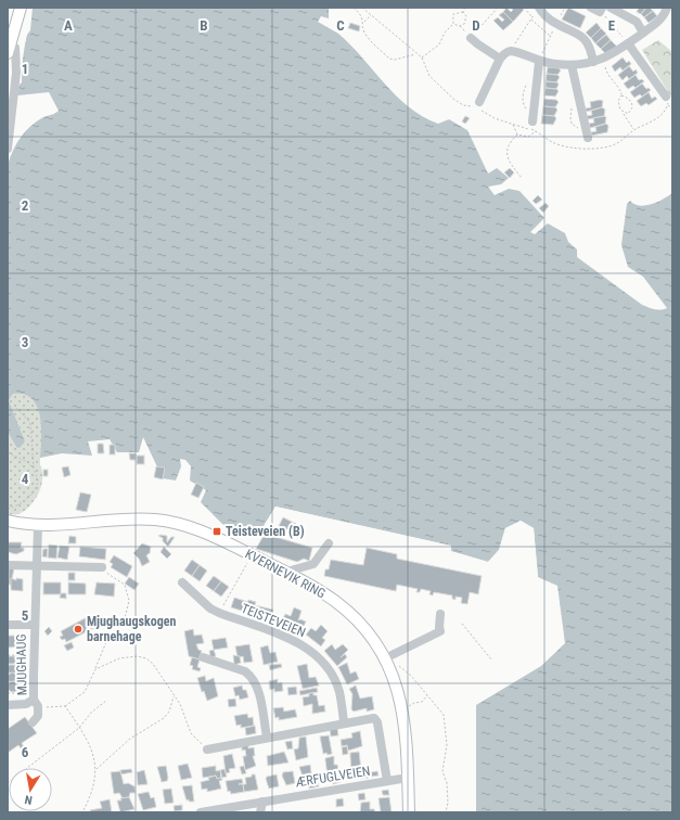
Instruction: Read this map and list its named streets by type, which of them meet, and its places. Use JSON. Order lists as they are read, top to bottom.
{
  "streets": {
    "main road": ["KVERNEVIK RING"],
    "street": ["TEISTEVEIEN", "MJUGHAUG", "ÆRFUGLVEIEN"]
  },
  "crossings": [
    ["KVERNEVIK RING", "MJUGHAUG"],
    ["KVERNEVIK RING", "ÆRFUGLVEIEN"]
  ],
  "places": {
    "transit": ["Teisteveien (B)"],
    "other": ["Mjughaugskogen barnehage"]
  },
  "north": "bottom",
  "grid": {
    "columns": [
      "A",
      "B",
      "C",
      "D",
      "E"
    ],
    "rows": [
      "1",
      "2",
      "3",
      "4",
      "5",
      "6"
    ]
  }
}
